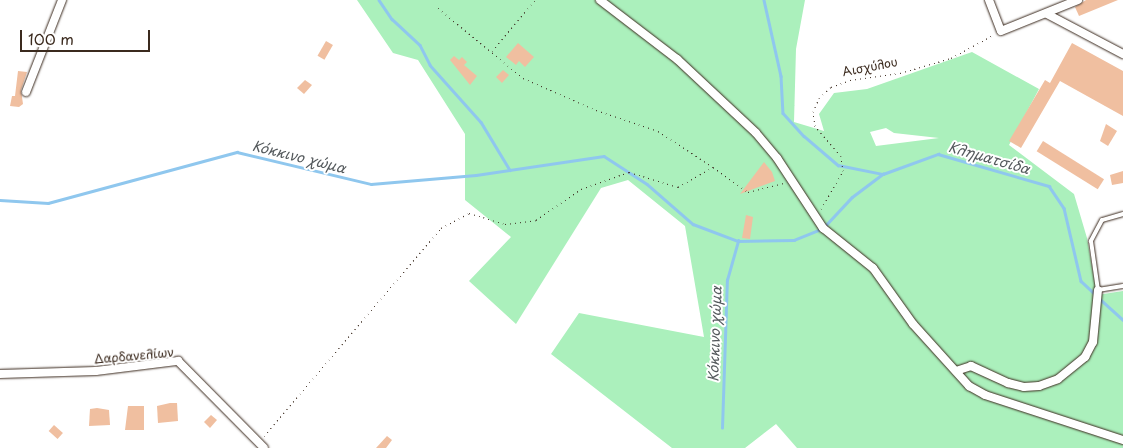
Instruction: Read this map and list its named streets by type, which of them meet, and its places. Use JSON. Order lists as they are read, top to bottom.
{
  "streets": {
    "street": ["Δαρδανελίων"],
    "path": ["Αισχύλου"]
  },
  "water": ["Κόκκινο χώμα", "Κληματσίδα"],
  "scale_bar": "100 m"
}
